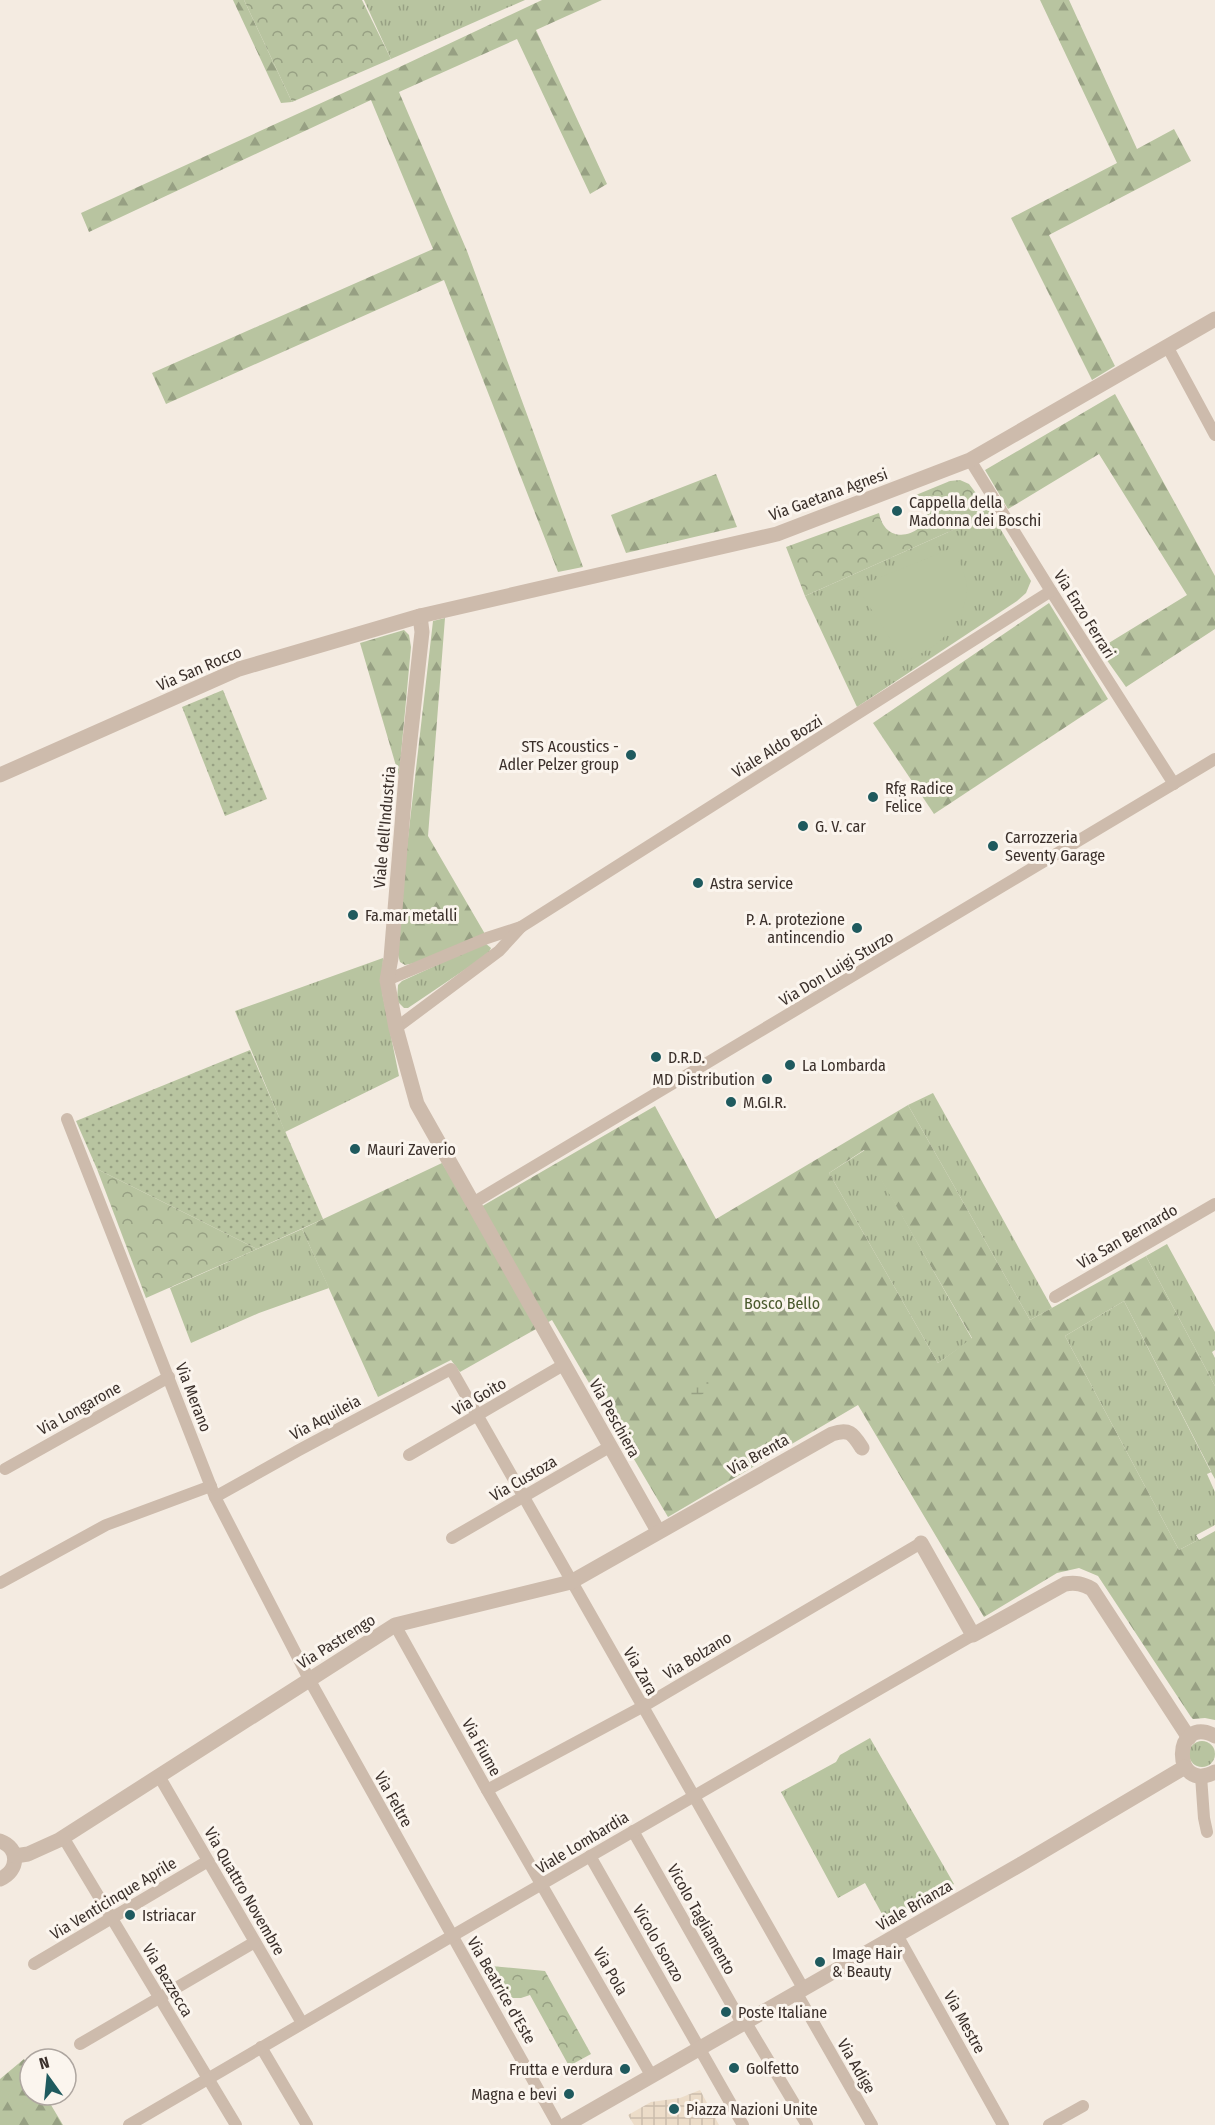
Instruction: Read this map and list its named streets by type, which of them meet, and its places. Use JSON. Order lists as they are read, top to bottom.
{
  "streets": {
    "street": [
      "Via Gaetana Agnesi",
      "Via Enzo Ferrari",
      "Via San Rocco",
      "Viale Aldo Bozzi",
      "Viale dell'Industria",
      "Via Don Luigi Sturzo",
      "Via San Bernardo",
      "Via Goito",
      "Via Merano",
      "Via Longarone",
      "Via Aquileia",
      "Via Peschiera",
      "Via Brenta",
      "Via Custoza",
      "Via Pastrengo",
      "Via Bolzano",
      "Via Zara",
      "Via Fiume",
      "Via Feltre",
      "Viale Lombardia",
      "Via Quattro Novembre",
      "Via Venticinque Aprile",
      "Viale Brianza",
      "Vicolo Tagliamento",
      "Vicolo Isonzo",
      "Via Pola",
      "Via Bezzecca",
      "Via Beatrice d'Este",
      "Via Mestre",
      "Via Adige"
    ]
  },
  "crossings": [
    ["Via Gaetana Agnesi", "Via Enzo Ferrari"],
    ["Via Gaetana Agnesi", "Via San Rocco"],
    ["Via Gaetana Agnesi", "Viale dell'Industria"],
    ["Via Enzo Ferrari", "Viale Aldo Bozzi"],
    ["Via Enzo Ferrari", "Via Don Luigi Sturzo"],
    ["Via San Rocco", "Viale dell'Industria"],
    ["Viale Aldo Bozzi", "Viale dell'Industria"],
    ["Viale dell'Industria", "Via Don Luigi Sturzo"],
    ["Viale dell'Industria", "Via Peschiera"],
    ["Via Goito", "Via Peschiera"],
    ["Via Goito", "Via Zara"],
    ["Via Merano", "Via Longarone"],
    ["Via Merano", "Via Aquileia"],
    ["Via Merano", "Via Pastrengo"],
    ["Via Merano", "Via Feltre"],
    ["Via Aquileia", "Via Zara"],
    ["Via Peschiera", "Via Brenta"],
    ["Via Peschiera", "Via Custoza"],
    ["Via Peschiera", "Via Pastrengo"],
    ["Via Brenta", "Via Pastrengo"],
    ["Via Custoza", "Via Zara"],
    ["Via Pastrengo", "Via Zara"],
    ["Via Pastrengo", "Via Fiume"],
    ["Via Pastrengo", "Via Feltre"],
    ["Via Pastrengo", "Via Quattro Novembre"],
    ["Via Pastrengo", "Via Bezzecca"],
    ["Via Bolzano", "Via Zara"],
    ["Via Bolzano", "Via Fiume"],
    ["Via Zara", "Viale Lombardia"],
    ["Via Zara", "Viale Brianza"],
    ["Via Zara", "Via Adige"],
    ["Via Fiume", "Viale Lombardia"],
    ["Via Fiume", "Via Pola"],
    ["Via Feltre", "Viale Lombardia"],
    ["Via Feltre", "Via Beatrice d'Este"],
    ["Viale Lombardia", "Via Quattro Novembre"],
    ["Viale Lombardia", "Vicolo Tagliamento"],
    ["Viale Lombardia", "Vicolo Isonzo"],
    ["Viale Lombardia", "Via Pola"],
    ["Viale Lombardia", "Via Bezzecca"],
    ["Viale Lombardia", "Via Beatrice d'Este"],
    ["Via Quattro Novembre", "Via Venticinque Aprile"],
    ["Via Venticinque Aprile", "Via Bezzecca"],
    ["Viale Brianza", "Vicolo Tagliamento"],
    ["Viale Brianza", "Vicolo Isonzo"],
    ["Viale Brianza", "Via Pola"],
    ["Viale Brianza", "Via Mestre"],
    ["Viale Brianza", "Via Adige"]
  ],
  "parks": ["Bosco Bello"],
  "places": [
    "Cappella della Madonna dei Boschi",
    "STS Acoustics - Adler Pelzer group",
    "Rfg Radice Felice",
    "G. V. car",
    "Carrozzeria Seventy Garage",
    "Astra service",
    "Fa.mar metalli",
    "P. A. protezione antincendio",
    "D.R.D.",
    "La Lombarda",
    "MD Distribution",
    "M.GI.R.",
    "Mauri Zaverio",
    "Istriacar",
    "Image Hair & Beauty",
    "Poste Italiane",
    "Golfetto",
    "Frutta e verdura",
    "Magna e bevi",
    "Piazza Nazioni Unite"
  ],
  "north": "top"
}
